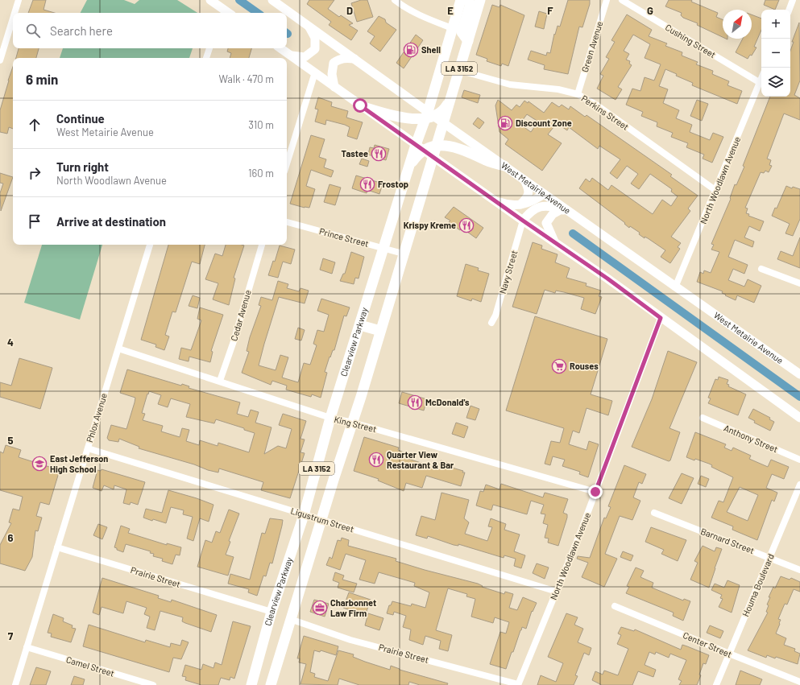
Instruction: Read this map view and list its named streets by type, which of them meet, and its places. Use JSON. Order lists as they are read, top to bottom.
{
  "streets": {
    "highway": ["LA 3152", "Clearview Parkway"],
    "main road": ["West Metairie Avenue"],
    "street": [
      "Cushing Street",
      "Green Avenue",
      "Perkins Street",
      "North Woodlawn Avenue",
      "Prince Street",
      "Navy Street",
      "Cedar Avenue",
      "Phlox Avenue",
      "King Street",
      "Anthony Street",
      "Ligustrum Street",
      "Barnard Street",
      "Prairie Street",
      "Houma Boulevard",
      "Center Street",
      "Camel Street"
    ]
  },
  "crossings": [
    ["Cushing Street", "North Woodlawn Avenue"],
    ["Green Avenue", "Perkins Street"],
    ["Perkins Street", "North Woodlawn Avenue"],
    ["Perkins Street", "Clearview Parkway"],
    ["North Woodlawn Avenue", "West Metairie Avenue"],
    ["North Woodlawn Avenue", "King Street"],
    ["North Woodlawn Avenue", "Ligustrum Street"],
    ["North Woodlawn Avenue", "Prairie Street"],
    ["West Metairie Avenue", "Clearview Parkway"],
    ["Prince Street", "Clearview Parkway"],
    ["Cedar Avenue", "King Street"],
    ["Clearview Parkway", "King Street"],
    ["Clearview Parkway", "Ligustrum Street"],
    ["Clearview Parkway", "Prairie Street"],
    ["Phlox Avenue", "King Street"],
    ["Phlox Avenue", "Ligustrum Street"],
    ["Phlox Avenue", "Prairie Street"],
    ["Phlox Avenue", "Camel Street"],
    ["Barnard Street", "Houma Boulevard"],
    ["Houma Boulevard", "Center Street"]
  ],
  "places": {
    "fuel station": ["Shell", "Discount Zone"],
    "restaurant": [
      "Tastee",
      "Frostop",
      "Krispy Kreme",
      "McDonald's",
      "Quarter View Restaurant & Bar"
    ],
    "supermarket": ["Rouses"],
    "school or university": ["East Jefferson High School"],
    "office": ["Charbonnet Law Firm"]
  },
  "north": "top right",
  "page": {
    "map_buttons": ["+", "−"],
    "search": "Search here",
    "heading": ["6 min", "Walk · 470 m"],
    "list": [
      ["Continue", "West Metairie Avenue", "310 m"],
      ["Turn right", "North Woodlawn Avenue", "160 m"],
      "Arrive at destination"
    ]
  },
  "grid": {
    "columns": [
      "D",
      "E",
      "F",
      "G"
    ],
    "rows": [
      "4",
      "5",
      "6",
      "7"
    ]
  }
}
